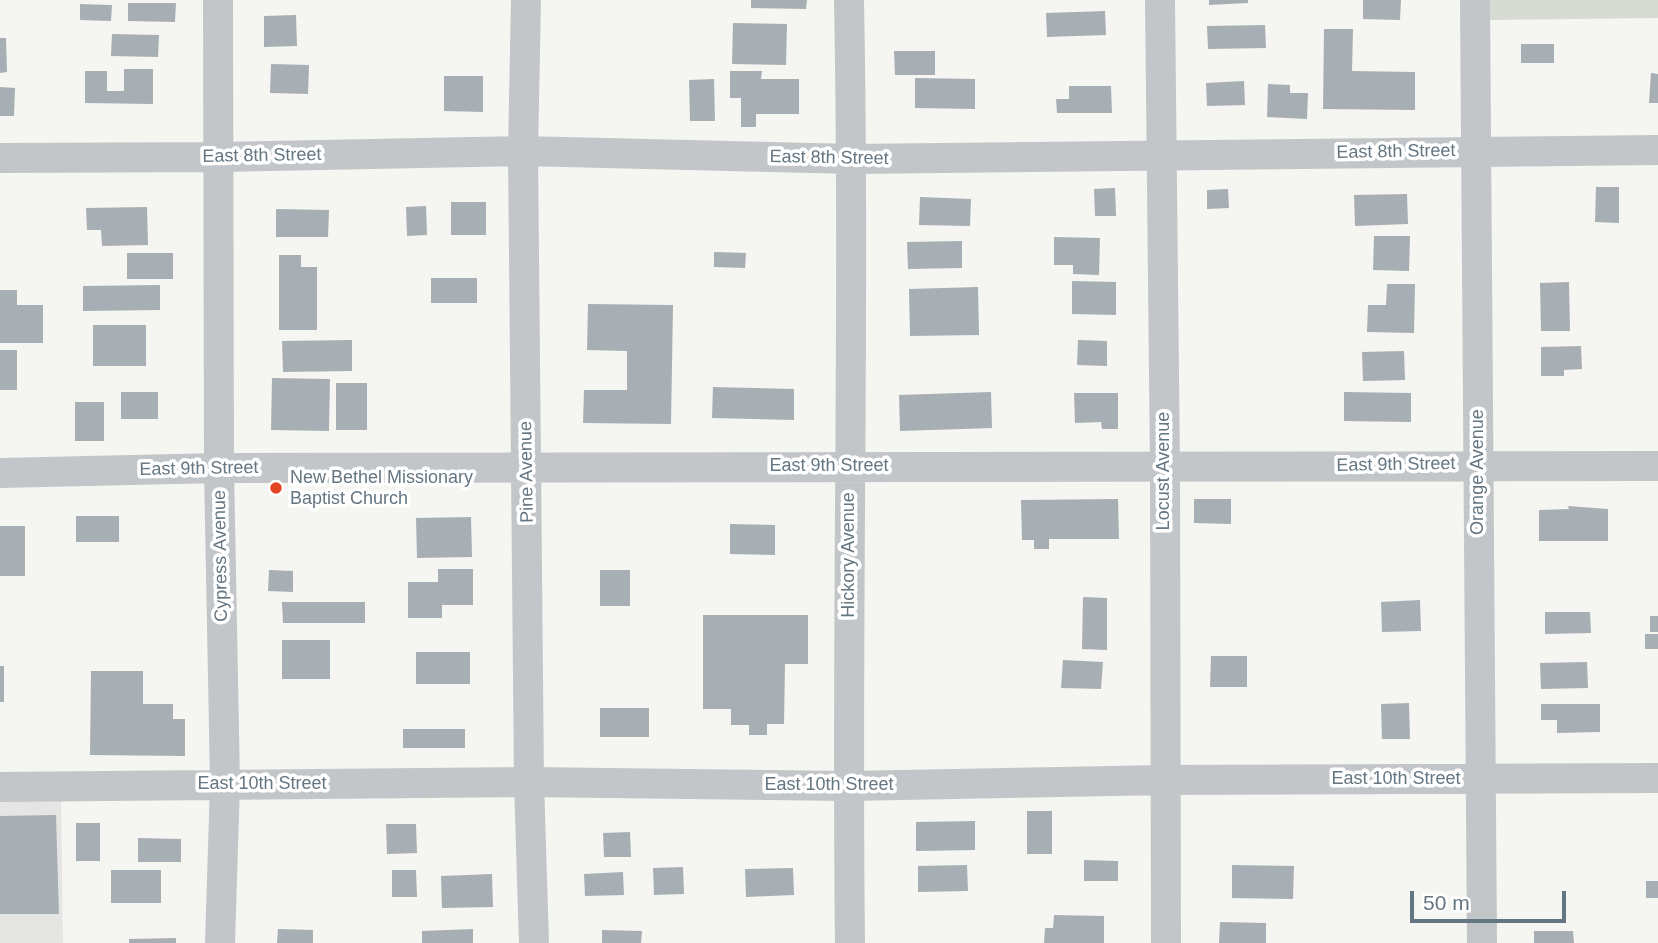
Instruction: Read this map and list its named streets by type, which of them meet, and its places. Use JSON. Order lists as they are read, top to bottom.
{
  "streets": {
    "street": [
      "East 8th Street",
      "East 9th Street",
      "Locust Avenue",
      "Pine Avenue",
      "Orange Avenue",
      "Hickory Avenue",
      "Cypress Avenue",
      "East 10th Street"
    ]
  },
  "crossings": [
    ["East 8th Street", "Locust Avenue"],
    ["East 8th Street", "Pine Avenue"],
    ["East 8th Street", "Orange Avenue"],
    ["East 8th Street", "Hickory Avenue"],
    ["East 8th Street", "Cypress Avenue"],
    ["East 9th Street", "Locust Avenue"],
    ["East 9th Street", "Pine Avenue"],
    ["East 9th Street", "Orange Avenue"],
    ["East 9th Street", "Hickory Avenue"],
    ["East 9th Street", "Cypress Avenue"],
    ["Locust Avenue", "East 10th Street"],
    ["Pine Avenue", "East 10th Street"],
    ["Orange Avenue", "East 10th Street"],
    ["Hickory Avenue", "East 10th Street"],
    ["Cypress Avenue", "East 10th Street"]
  ],
  "places": ["New Bethel Missionary Baptist Church"],
  "scale_bar": "50 m"
}
